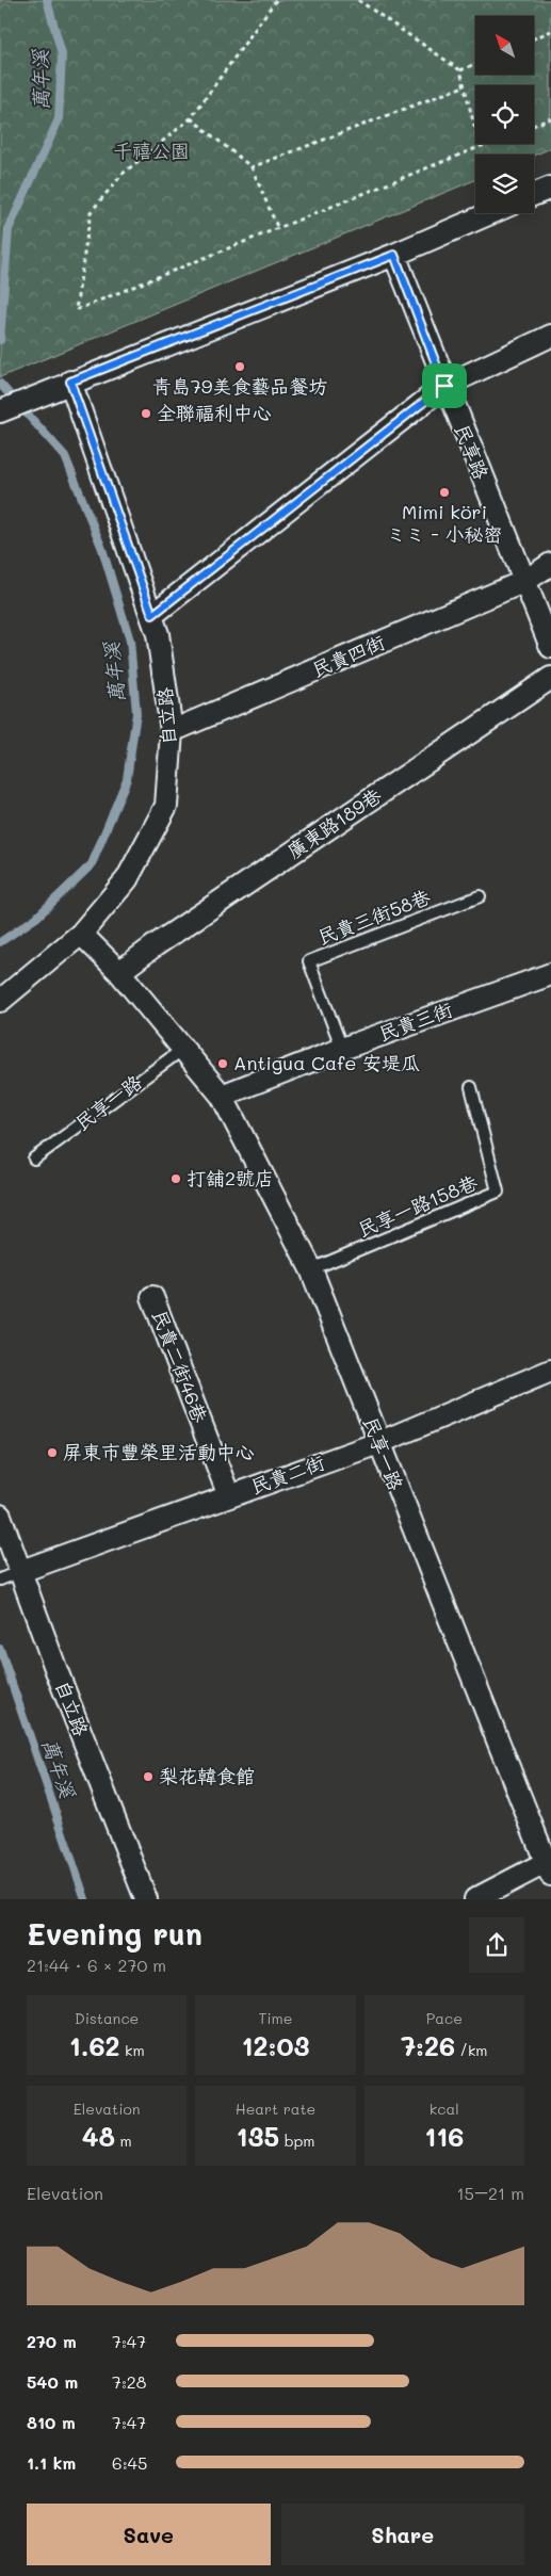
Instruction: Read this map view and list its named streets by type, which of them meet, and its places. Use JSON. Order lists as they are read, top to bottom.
{
  "streets": {
    "street": [
      "民享路",
      "民貴四街",
      "自立路",
      "廣東路189巷",
      "民貴三街",
      "民享一路",
      "民貴二街46巷",
      "民貴二街"
    ],
    "lane": ["民貴三街58巷", "民享一路158巷"]
  },
  "crossings": [
    ["民享路", "民貴四街"],
    ["民貴四街", "自立路"],
    ["自立路", "民享一路"],
    ["自立路", "民貴二街"],
    ["廣東路189巷", "民享一路"],
    ["民貴三街58巷", "民貴三街"],
    ["民貴三街", "民享一路"],
    ["民享一路", "民享一路158巷"],
    ["民享一路", "民貴二街"],
    ["民貴二街46巷", "民貴二街"]
  ],
  "water": ["萬年溪"],
  "parks": ["千禧公園"],
  "places": [
    "青島79美食藝品餐坊",
    "全聯福利中心",
    "Mimi köri ミミ - 小秘密",
    "Antigua Cafe 安堤瓜",
    "打舖2號店",
    "屏東市豐榮里活動中心",
    "梨花韓食館"
  ],
  "north": "top left",
  "page": {
    "heading": ["Evening run", "21:44 · 6 × 270 m"],
    "stats": [
      ["Distance", "1.62 km"],
      ["Time", "12:03"],
      ["Pace", "7:26 /km"],
      ["Elevation", "48 m"],
      ["Heart rate", "135 bpm"],
      ["kcal", "116"]
    ],
    "chart": ["Elevation", "15–21 m"],
    "list": [
      {
        "name": "270 m",
        "note": "7:47"
      },
      {
        "name": "540 m",
        "note": "7:28"
      },
      {
        "name": "810 m",
        "note": "7:47"
      },
      {
        "name": "1.1 km",
        "note": "6:45"
      }
    ],
    "buttons": ["Save", "Share"]
  }
}
